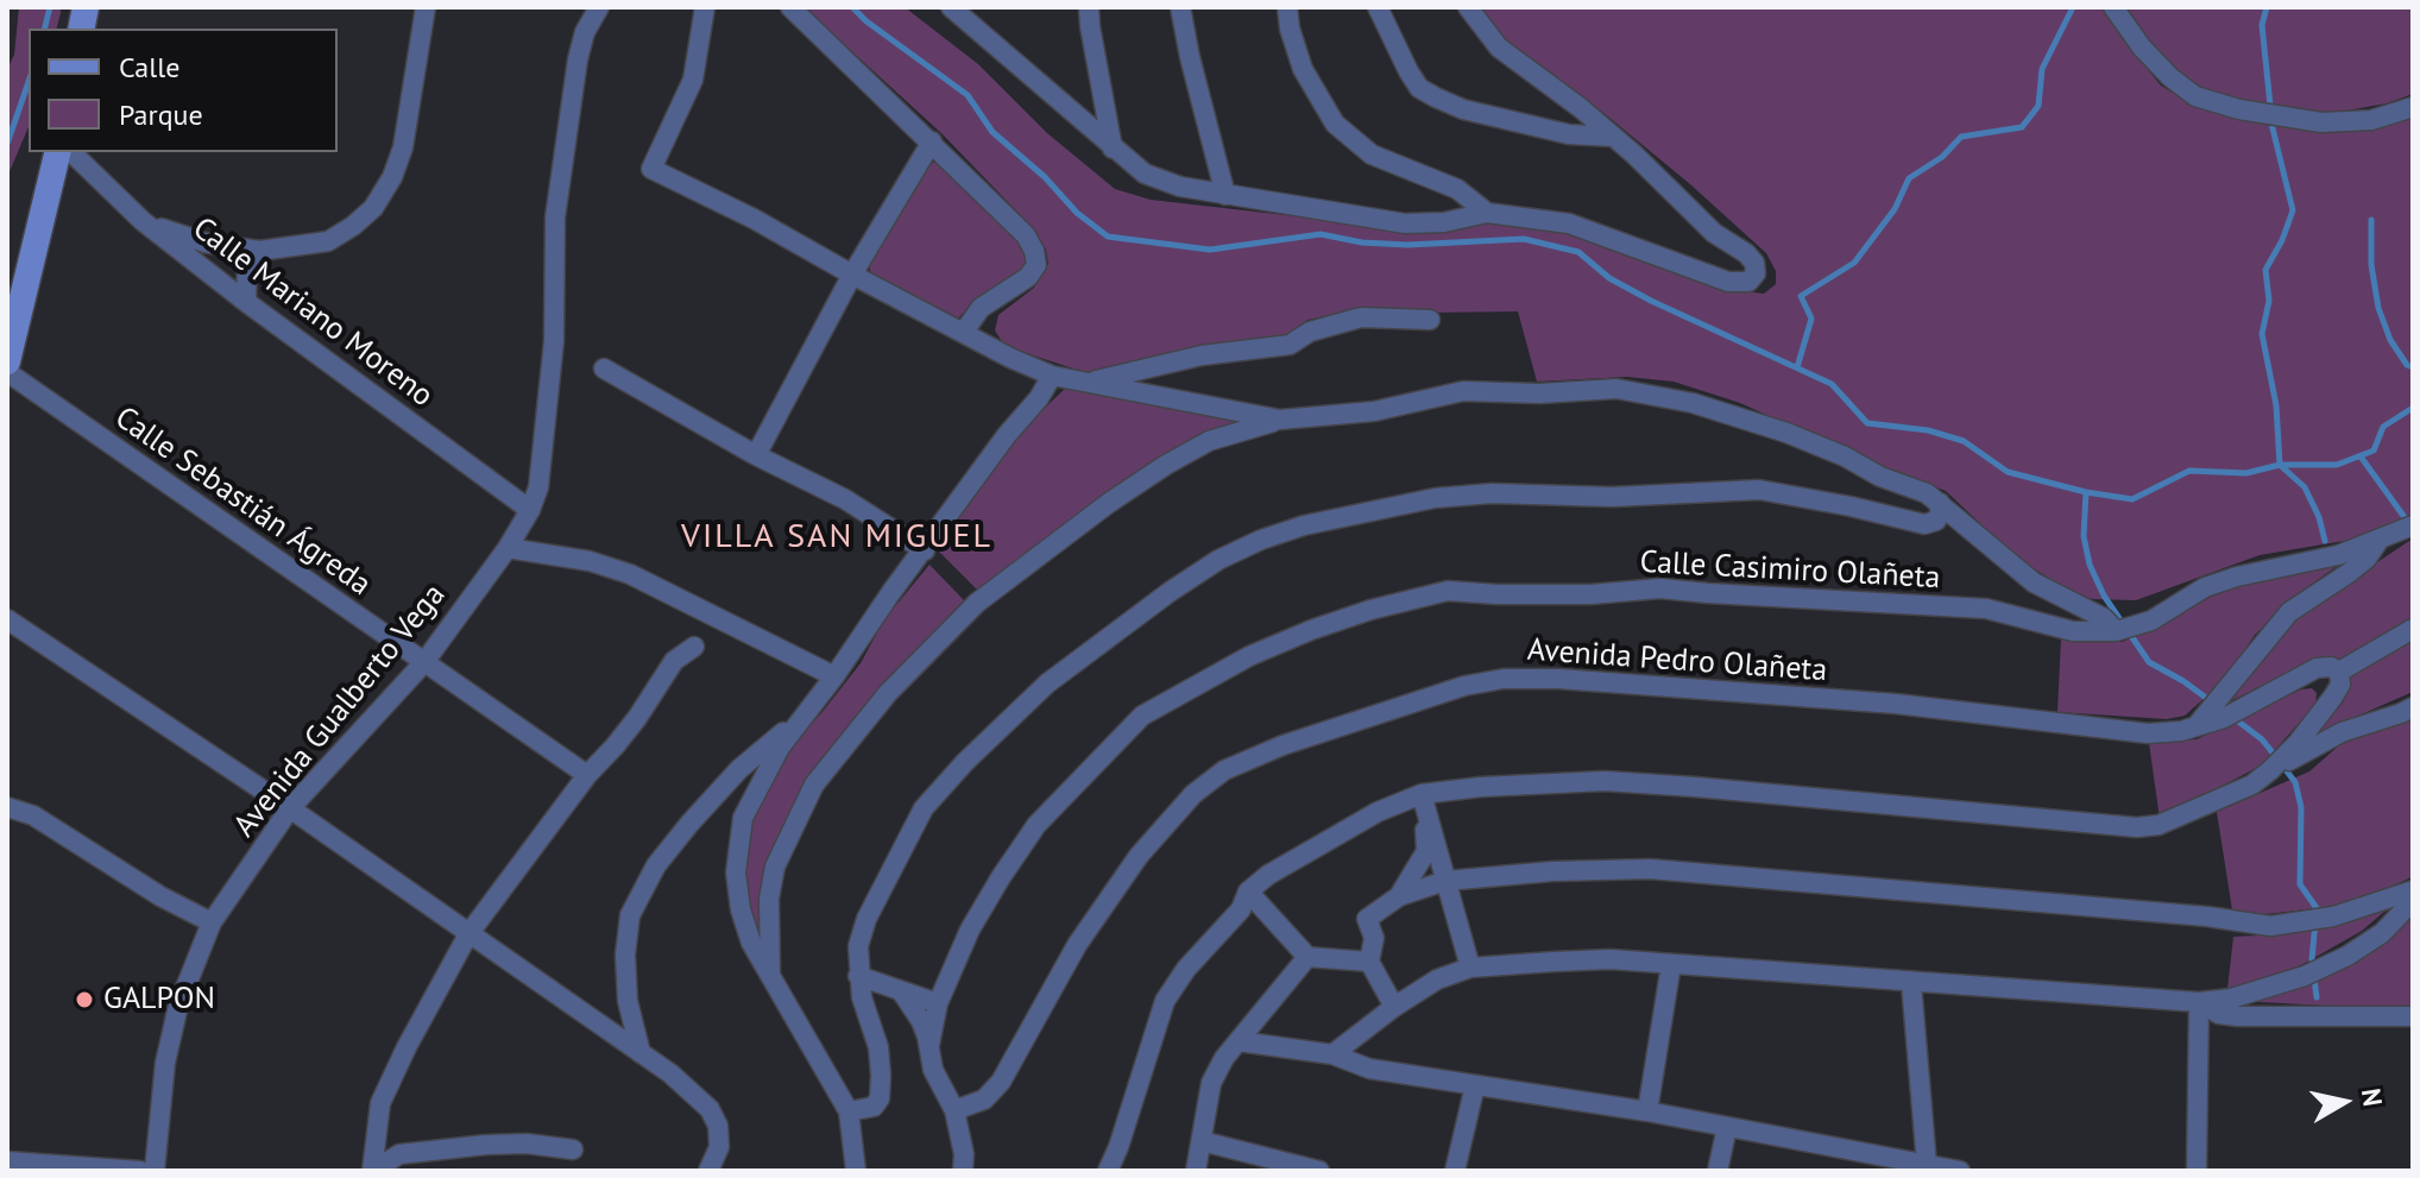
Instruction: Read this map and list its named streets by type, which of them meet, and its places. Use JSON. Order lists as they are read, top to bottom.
{
  "streets": {
    "street": [
      "Calle Mariano Moreno",
      "Calle Sebastián Ágreda",
      "Calle Casimiro Olañeta",
      "Avenida Pedro Olañeta",
      "Avenida Gualberto Vega"
    ]
  },
  "crossings": [
    ["Calle Mariano Moreno", "Avenida Gualberto Vega"],
    ["Calle Sebastián Ágreda", "Avenida Gualberto Vega"]
  ],
  "districts": ["VILLA SAN MIGUEL"],
  "places": ["GALPON"],
  "legend": ["Calle", "Parque"],
  "north": "right"
}
